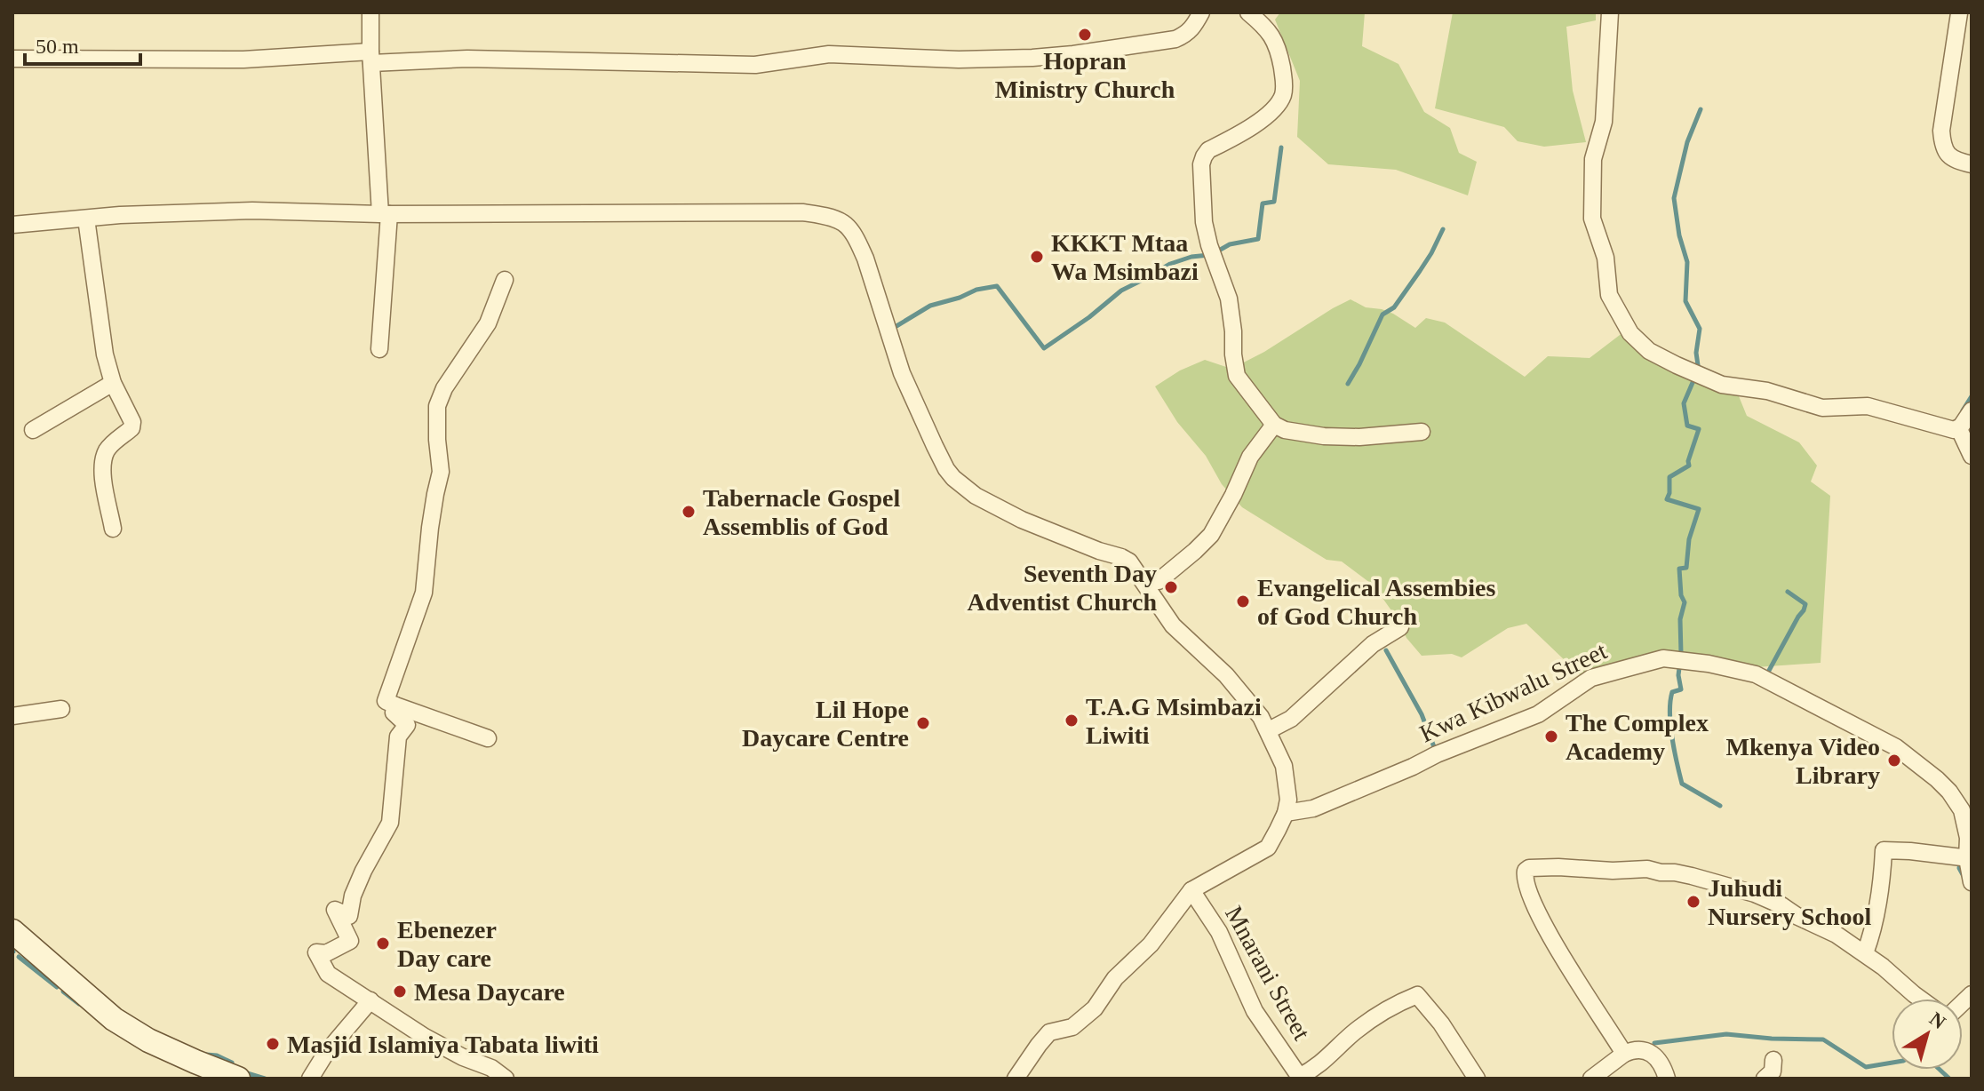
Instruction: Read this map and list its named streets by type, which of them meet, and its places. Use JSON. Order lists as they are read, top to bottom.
{
  "streets": {
    "street": ["Kwa Kibwalu Street", "Mnarani Street"]
  },
  "places": [
    "Hopran Ministry Church",
    "KKKT Mtaa Wa Msimbazi",
    "Tabernacle Gospel Assemblis of God",
    "Seventh Day Adventist Church",
    "Evangelical Assembies of God Church",
    "T.A.G Msimbazi Liwiti",
    "Lil Hope Daycare Centre",
    "The Complex Academy",
    "Mkenya Video Library",
    "Juhudi Nursery School",
    "Ebenezer Day care",
    "Mesa Daycare",
    "Masjid Islamiya Tabata liwiti"
  ],
  "scale_bar": "50 m",
  "north": "top right"
}
